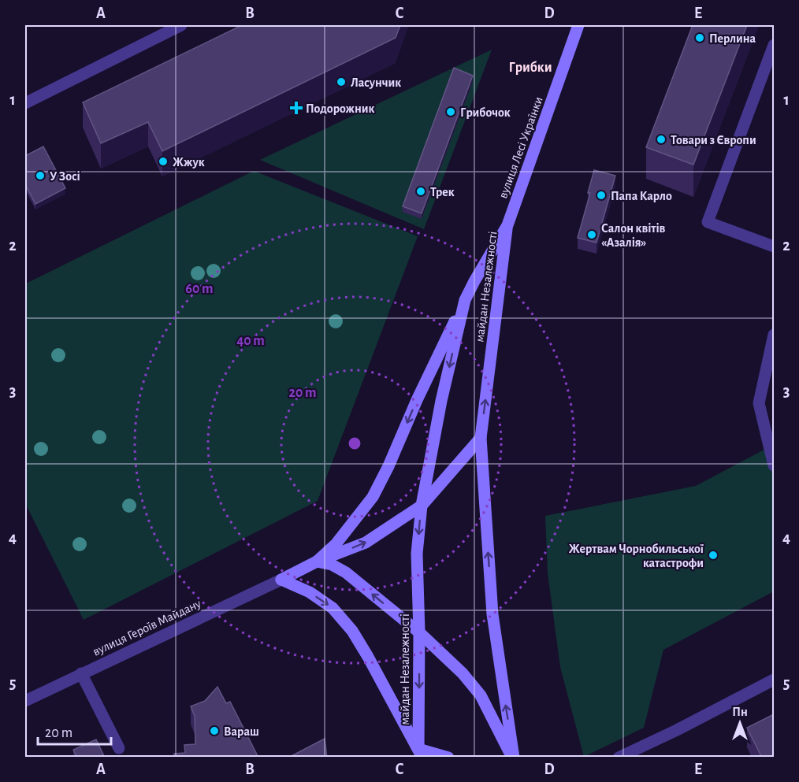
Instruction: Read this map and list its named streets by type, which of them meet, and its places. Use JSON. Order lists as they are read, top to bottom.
{
  "streets": {
    "main road": ["вулиця Лесі Українки", "майдан Незалежності"],
    "street": ["вулиця Героїв Майдану"]
  },
  "crossings": [
    ["вулиця Лесі Українки", "майдан Незалежності"]
  ],
  "districts": ["Грибки"],
  "places": {
    "other": [
      "Перлина",
      "Ласунчик",
      "Грибочок",
      "Товари з Європи",
      "Жжук",
      "У Зосі",
      "Трек",
      "Папа Карло",
      "Салон квітів «Азалія»",
      "Жертвам Чорнобильської катастрофи",
      "Вараш"
    ],
    "health": ["Подорожник"]
  },
  "scale_bar": "20 m",
  "north": "top",
  "grid": {
    "columns": [
      "A",
      "B",
      "C",
      "D",
      "E"
    ],
    "rows": [
      "1",
      "2",
      "3",
      "4",
      "5"
    ]
  },
  "rings": ["60 m", "40 m", "20 m"]
}
